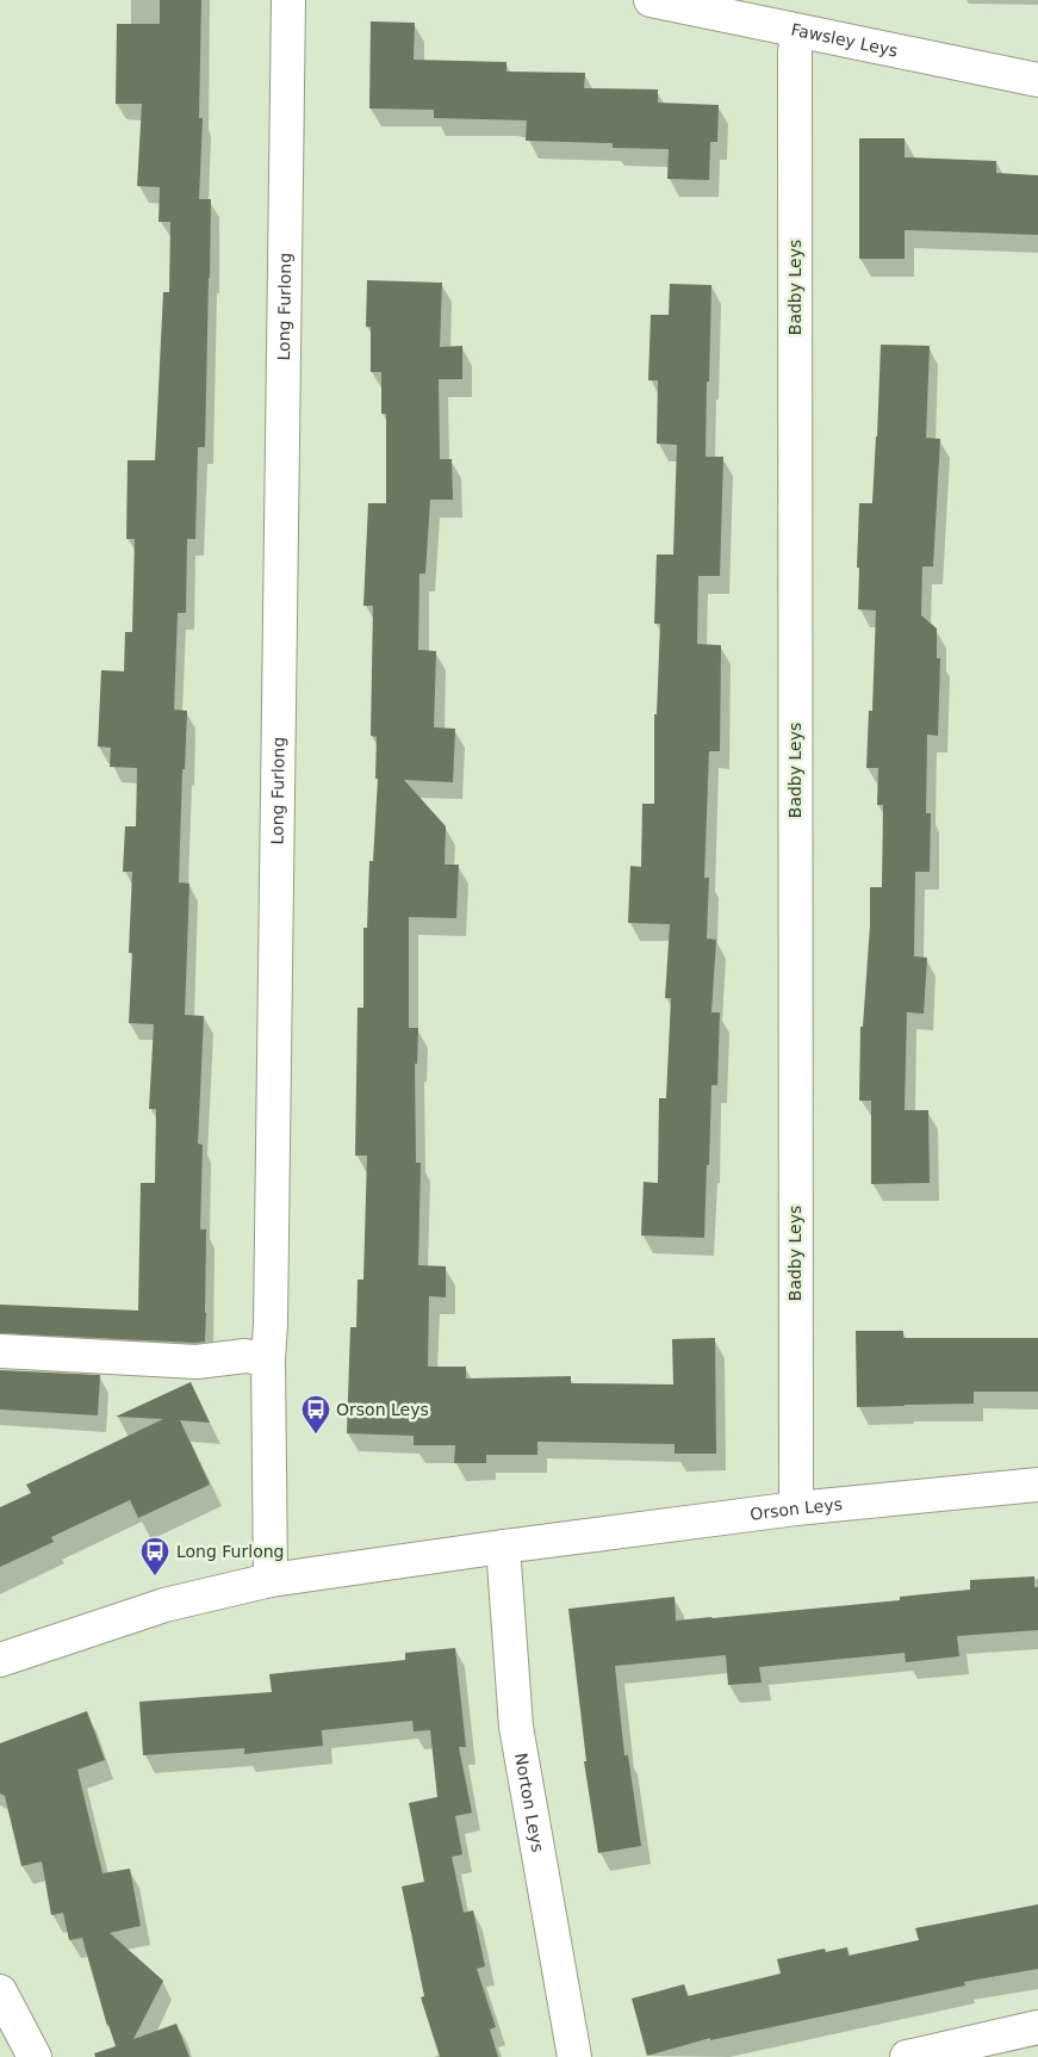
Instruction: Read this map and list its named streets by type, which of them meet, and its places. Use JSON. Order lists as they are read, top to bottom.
{
  "streets": {
    "street": [
      "Fawsley Leys",
      "Badby Leys",
      "Long Furlong",
      "Orson Leys",
      "Norton Leys"
    ]
  },
  "crossings": [
    ["Fawsley Leys", "Badby Leys"],
    ["Badby Leys", "Orson Leys"],
    ["Long Furlong", "Orson Leys"],
    ["Orson Leys", "Norton Leys"]
  ],
  "places": {
    "bus stop": ["Orson Leys", "Long Furlong"]
  }
}
